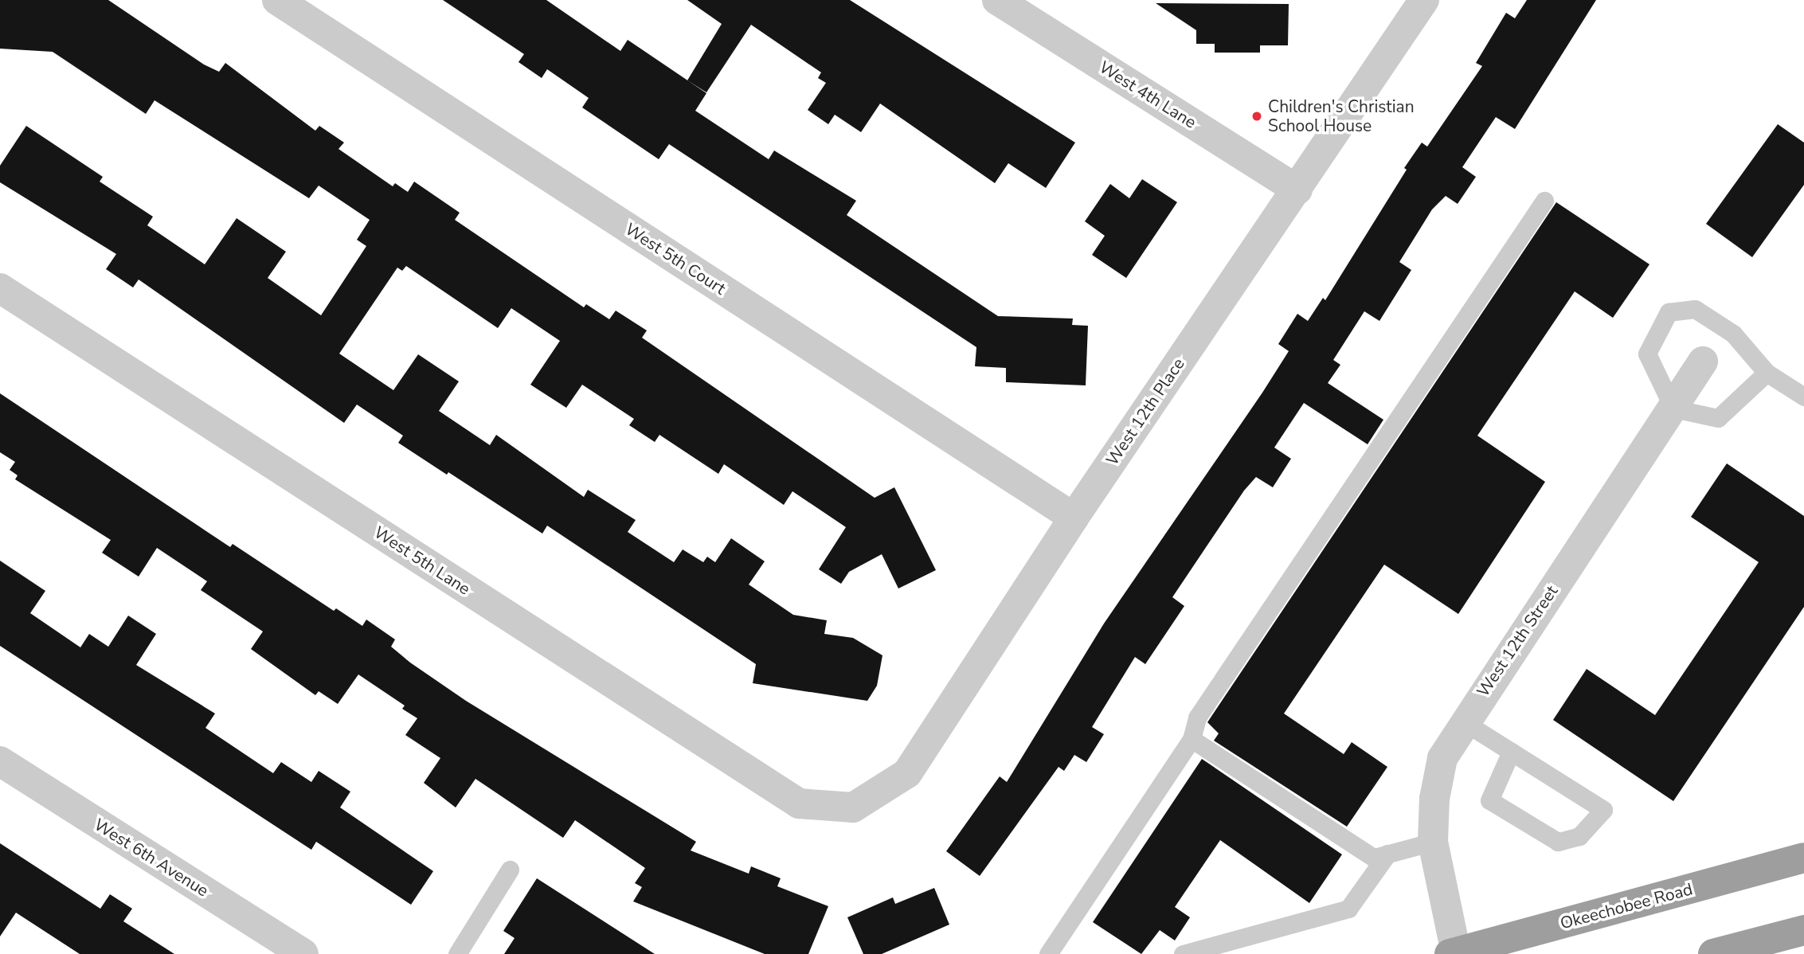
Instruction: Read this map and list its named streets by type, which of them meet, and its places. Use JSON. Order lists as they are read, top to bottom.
{
  "streets": {
    "highway": ["Okeechobee Road"],
    "street": [
      "West 4th Lane",
      "West 5th Court",
      "West 12th Place",
      "West 5th Lane",
      "West 12th Street",
      "West 6th Avenue"
    ]
  },
  "crossings": [
    ["West 4th Lane", "West 12th Place"],
    ["West 5th Court", "West 12th Place"],
    ["West 12th Place", "West 5th Lane"],
    ["West 12th Street", "Okeechobee Road"]
  ],
  "places": ["Children's Christian School House"]
}
